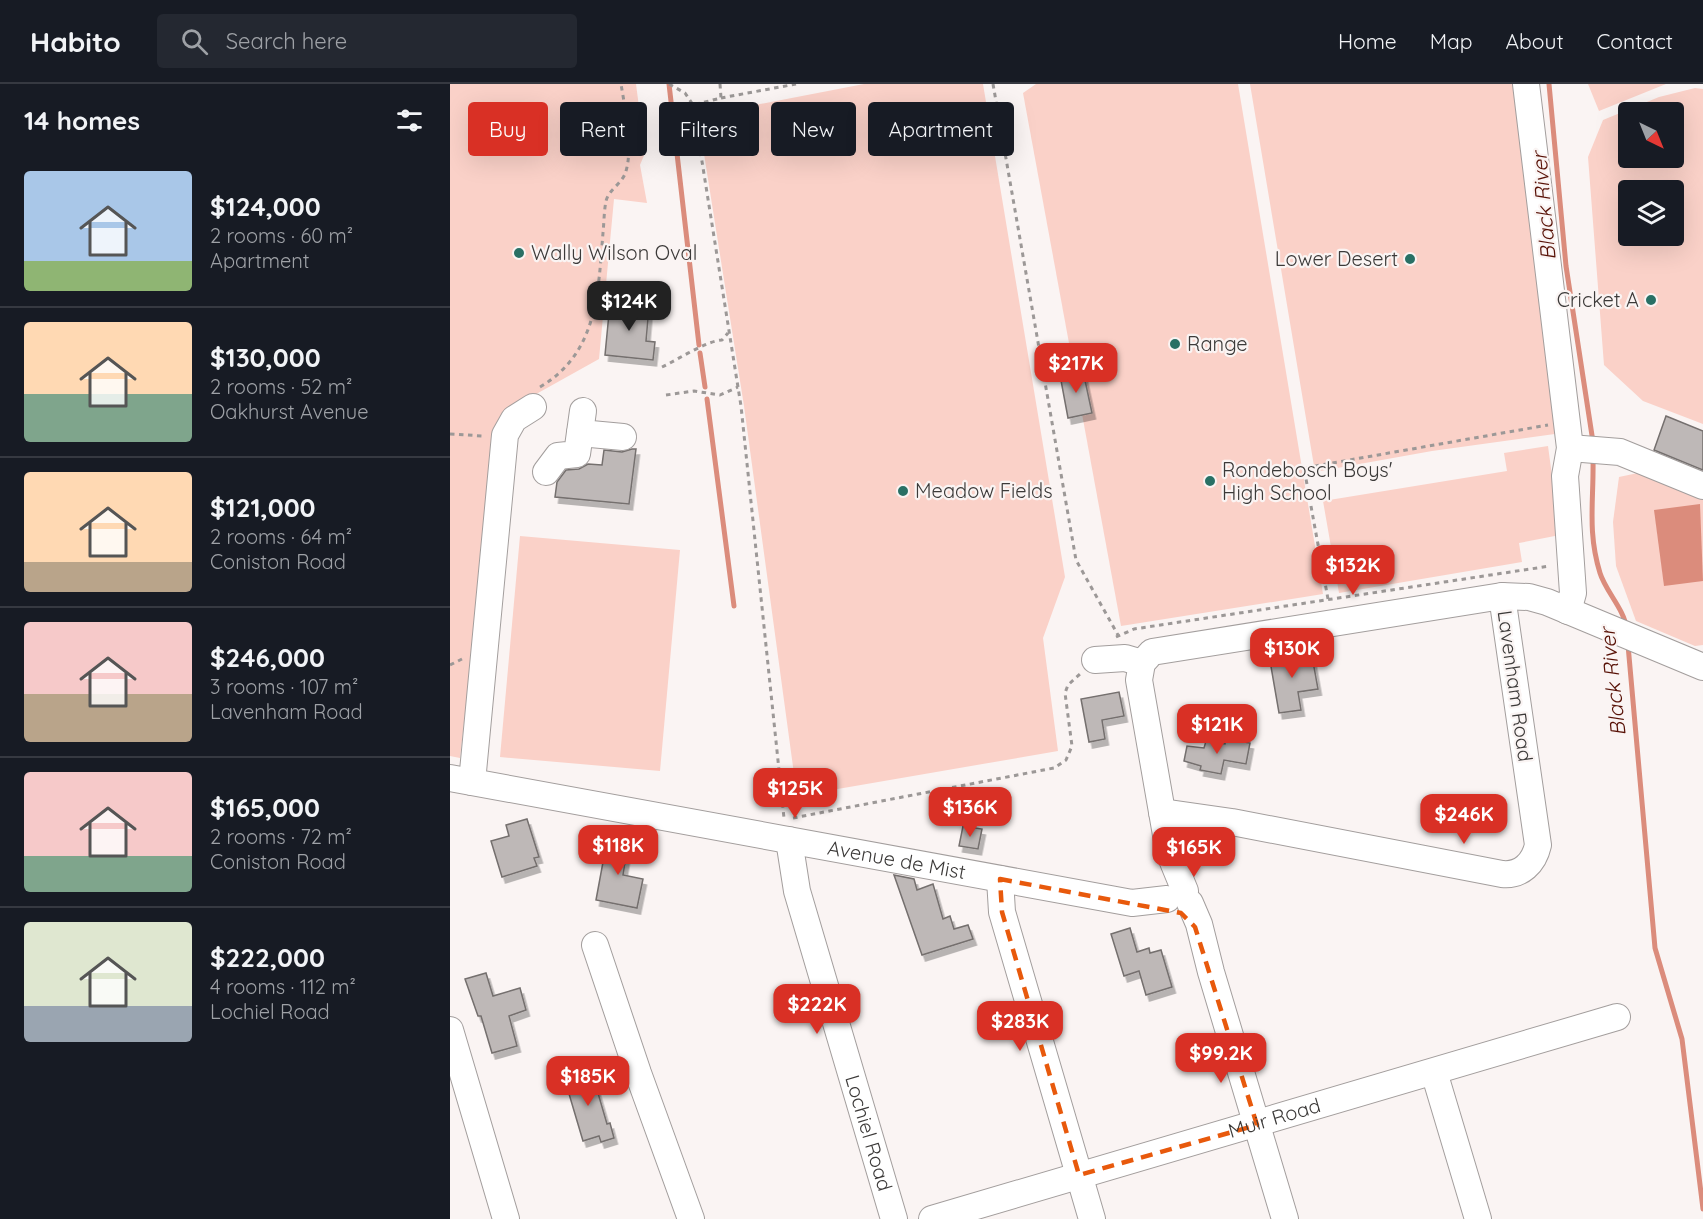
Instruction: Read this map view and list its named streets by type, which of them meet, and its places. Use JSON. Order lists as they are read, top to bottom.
{
  "streets": {
    "street": [
      "Lavenham Road",
      "Avenue de Mist",
      "Muir Road",
      "Lochiel Road"
    ]
  },
  "crossings": [
    ["Avenue de Mist", "Lochiel Road"]
  ],
  "water": ["Black River"],
  "places": [
    "Wally Wilson Oval",
    "Lower Desert",
    "Cricket A",
    "Range",
    "Rondebosch Boys' High School",
    "Meadow Fields"
  ],
  "north": "bottom right",
  "page": {
    "header": "Habito",
    "search": "Search here",
    "nav": [
      "Home",
      "Map",
      "About",
      "Contact"
    ],
    "heading": "14 homes",
    "chip": [
      "Buy",
      "Rent",
      "Filters",
      "New",
      "Apartment"
    ],
    "list": [
      {
        "name": "$124,000",
        "note": "2 rooms · 60 m² · Apartment"
      },
      {
        "name": "$130,000",
        "note": "2 rooms · 52 m² · Oakhurst Avenue"
      },
      {
        "name": "$121,000",
        "note": "2 rooms · 64 m² · Coniston Road"
      },
      {
        "name": "$246,000",
        "note": "3 rooms · 107 m² · Lavenham Road"
      },
      {
        "name": "$165,000",
        "note": "2 rooms · 72 m² · Coniston Road"
      },
      {
        "name": "$222,000",
        "note": "4 rooms · 112 m² · Lochiel Road"
      }
    ],
    "price": [
      "$124K",
      "$217K",
      "$132K",
      "$130K",
      "$121K",
      "$125K",
      "$136K",
      "$246K",
      "$118K",
      "$165K",
      "$222K",
      "$283K",
      "$99.2K",
      "$185K"
    ]
  }
}
